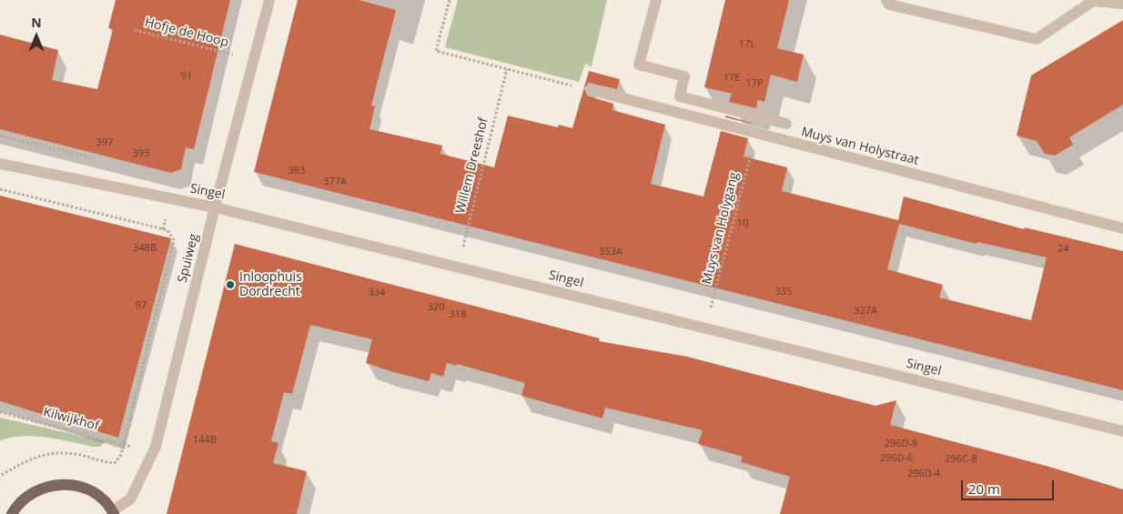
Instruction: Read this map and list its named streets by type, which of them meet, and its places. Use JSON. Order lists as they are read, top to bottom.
{
  "streets": {
    "street": ["Muys van Holystraat", "Singel", "Spuiweg"],
    "path": [
      "Hofje de Hoop",
      "Willem Dreeshof",
      "Muys van Holygang",
      "Kilwijkhof"
    ]
  },
  "crossings": [
    ["Muys van Holystraat", "Muys van Holygang"],
    ["Willem Dreeshof", "Singel"],
    ["Singel", "Muys van Holygang"],
    ["Singel", "Spuiweg"]
  ],
  "places": ["Inloophuis Dordrecht"],
  "house_numbers": [
    "17L",
    "91",
    "17E",
    "17P",
    "397",
    "393",
    "383",
    "377A",
    "10",
    "348B",
    "24",
    "353A",
    "335",
    "334",
    "97",
    "320",
    "327A",
    "318",
    "144B",
    "296D-8",
    "296D-6",
    "296C-8",
    "296D-4"
  ],
  "scale_bar": "20 m",
  "north": "top"
}
